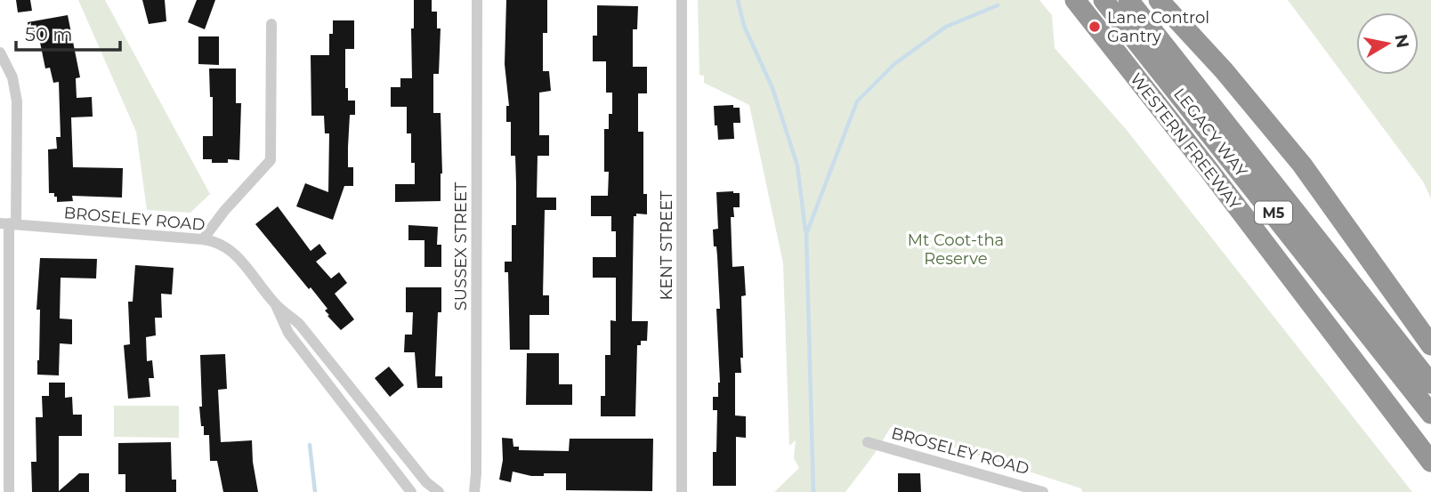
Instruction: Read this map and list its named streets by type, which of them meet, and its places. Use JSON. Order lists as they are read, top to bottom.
{
  "streets": {
    "highway": ["LEGACY WAY", "WESTERN FREEWAY", "M5"],
    "street": ["BROSELEY ROAD", "KENT STREET", "SUSSEX STREET"]
  },
  "parks": ["Mt Coot-tha Reserve"],
  "places": ["Lane Control Gantry"],
  "scale_bar": "50 m",
  "north": "right"
}
